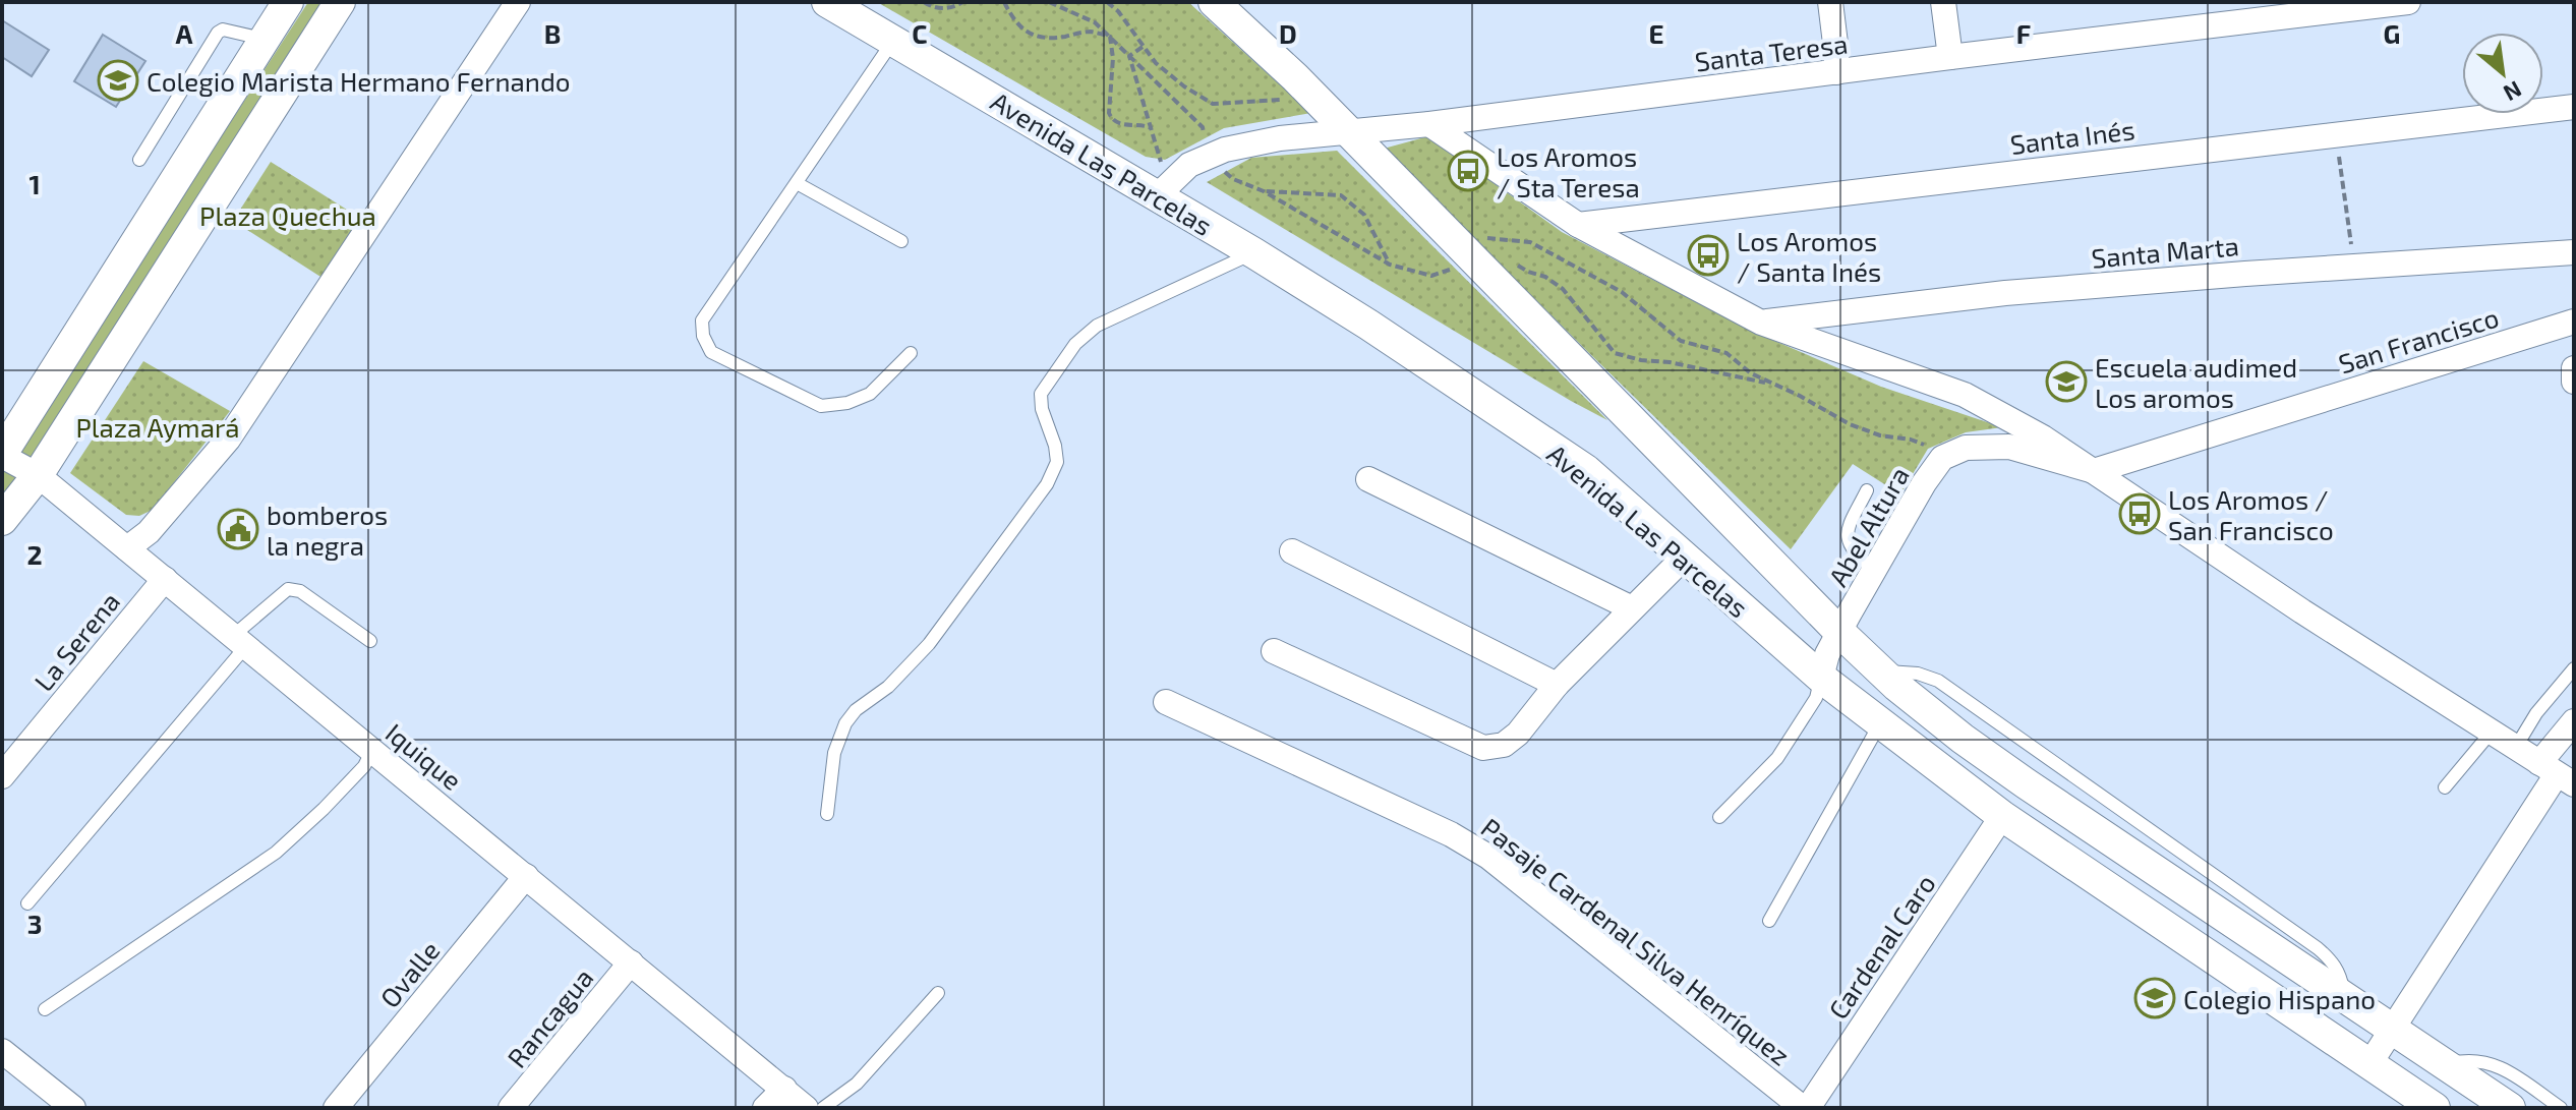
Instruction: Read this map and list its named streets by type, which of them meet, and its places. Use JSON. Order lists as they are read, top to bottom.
{
  "streets": {
    "street": [
      "Santa Teresa",
      "Santa Inés",
      "Avenida Las Parcelas",
      "Santa Marta",
      "San Francisco",
      "Abel Altura",
      "La Serena",
      "Iquique",
      "Pasaje Cardenal Silva Henríquez",
      "Cardenal Caro",
      "Ovalle",
      "Rancagua"
    ]
  },
  "crossings": [
    ["Santa Teresa", "Avenida Las Parcelas"],
    ["Avenida Las Parcelas", "Abel Altura"],
    ["Avenida Las Parcelas", "Cardenal Caro"],
    ["San Francisco", "Abel Altura"],
    ["La Serena", "Iquique"],
    ["Iquique", "Ovalle"],
    ["Iquique", "Rancagua"],
    ["Pasaje Cardenal Silva Henríquez", "Cardenal Caro"]
  ],
  "parks": ["Plaza Quechua", "Plaza Aymará"],
  "places": {
    "school or university": ["Colegio Marista Hermano Fernando", "Escuela audimed Los aromos", "Colegio Hispano"],
    "bus stop": ["Los Aromos / Sta Teresa", "Los Aromos / Santa Inés", "Los Aromos / San Francisco"],
    "public building": ["bomberos la negra"]
  },
  "north": "bottom right",
  "grid": {
    "columns": [
      "A",
      "B",
      "C",
      "D",
      "E",
      "F",
      "G"
    ],
    "rows": ["1", "2", "3"]
  }
}
